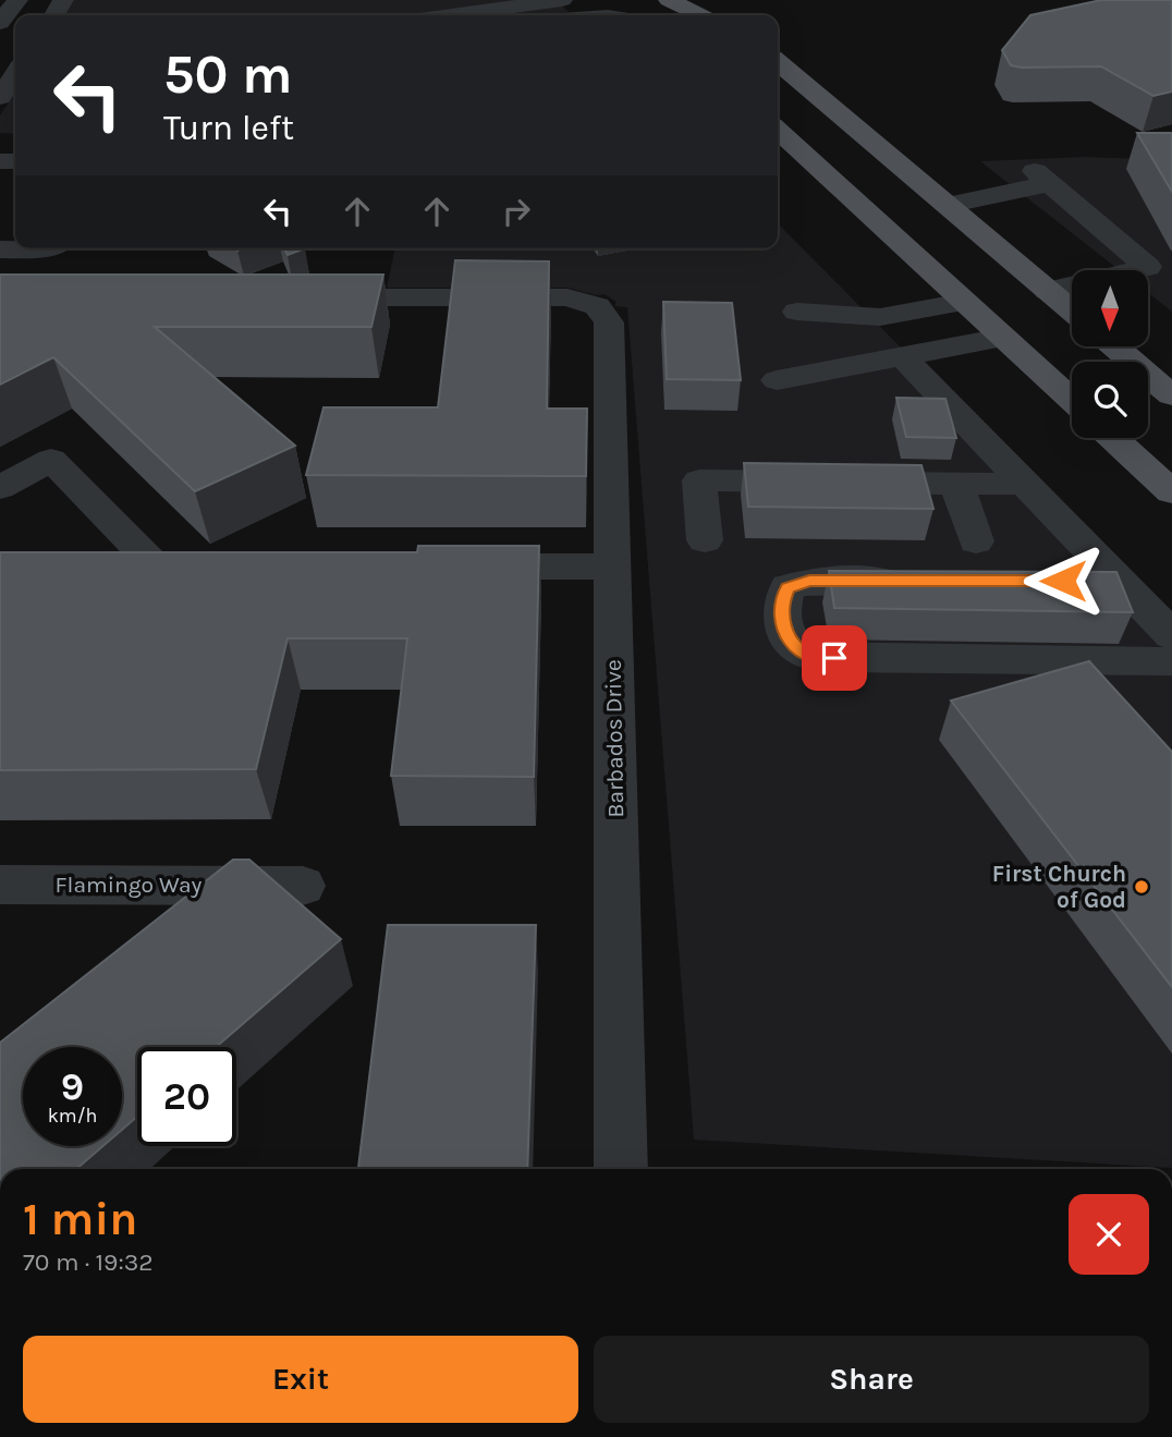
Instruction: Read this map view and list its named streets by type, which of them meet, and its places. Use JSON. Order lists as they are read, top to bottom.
{
  "streets": {
    "street": ["Barbados Drive", "Flamingo Way"]
  },
  "places": ["First Church of God"],
  "north": "bottom",
  "page": {
    "turn": ["50 m", "Turn left"],
    "speed": "9 km/h",
    "limit": "20",
    "heading": ["1 min", "70 m · 19:32"],
    "buttons": ["Exit", "Share"]
  }
}
